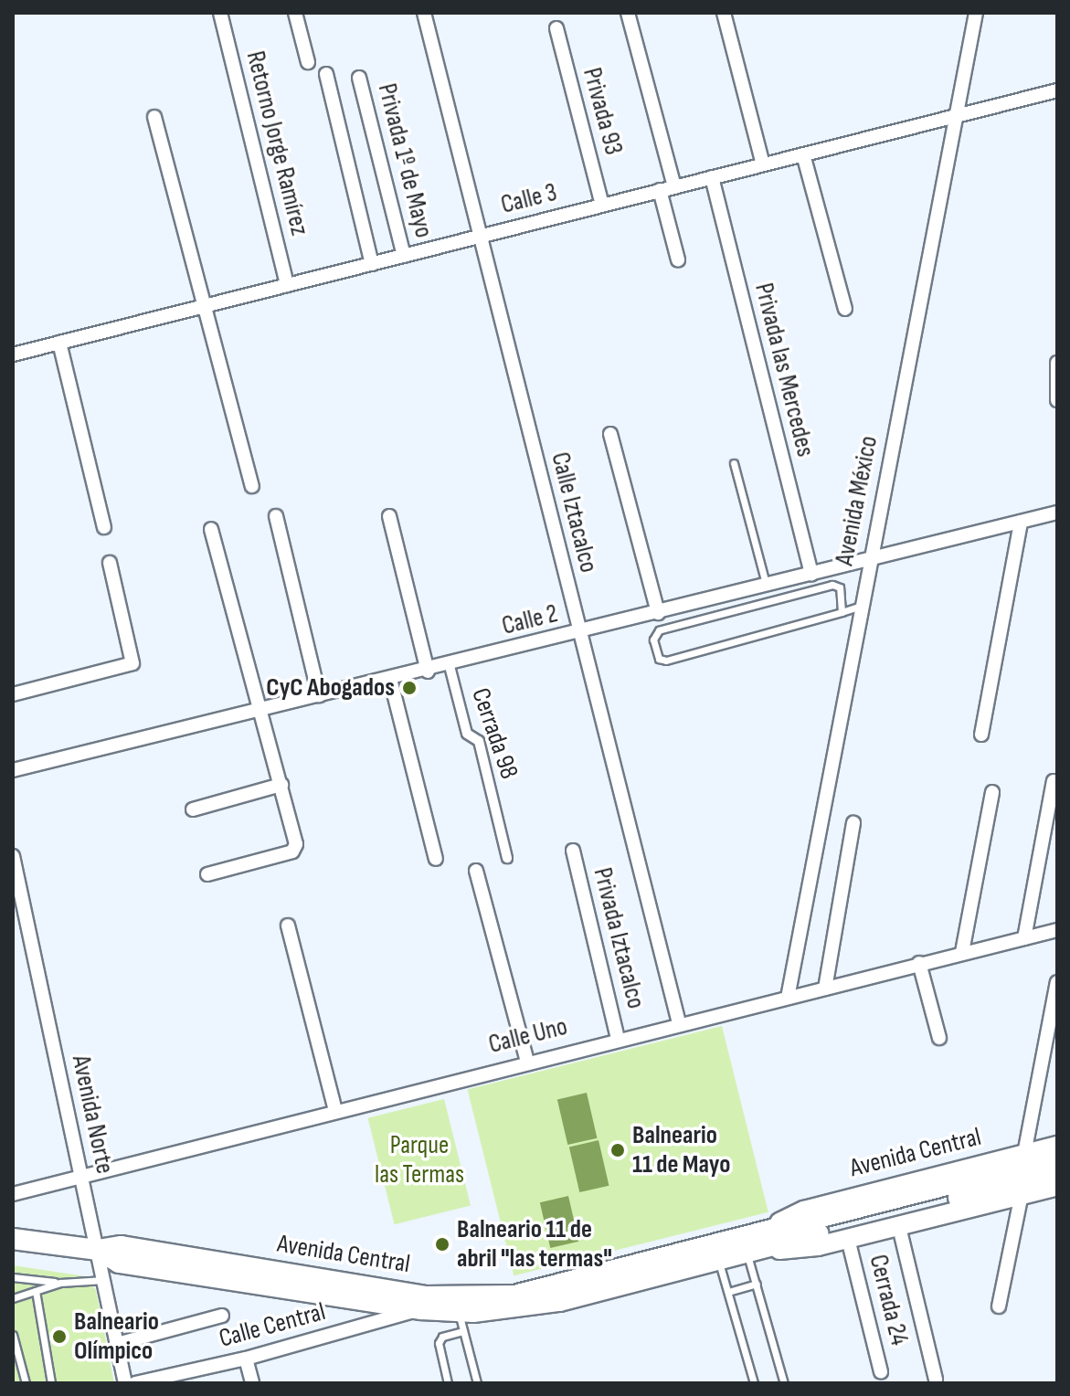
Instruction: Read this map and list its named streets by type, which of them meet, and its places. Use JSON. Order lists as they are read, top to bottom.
{
  "streets": {
    "main road": ["Avenida Central"],
    "street": [
      "Privada 93",
      "Retorno Jorge Ramírez",
      "Privada 1º de Mayo",
      "Calle 3",
      "Privada las Mercedes",
      "Avenida México",
      "Calle Iztacalco",
      "Calle 2",
      "Cerrada 98",
      "Privada Iztacalco",
      "Calle Uno",
      "Avenida Norte",
      "Cerrada 24",
      "Calle Central"
    ]
  },
  "crossings": [
    ["Privada 93", "Calle 3"],
    ["Retorno Jorge Ramírez", "Calle 3"],
    ["Privada 1º de Mayo", "Calle 3"],
    ["Calle 3", "Privada las Mercedes"],
    ["Calle 3", "Avenida México"],
    ["Calle 3", "Calle Iztacalco"],
    ["Privada las Mercedes", "Calle 2"],
    ["Avenida México", "Calle 2"],
    ["Avenida México", "Calle Uno"],
    ["Calle Iztacalco", "Calle 2"],
    ["Calle Iztacalco", "Calle Uno"],
    ["Calle 2", "Cerrada 98"],
    ["Privada Iztacalco", "Calle Uno"],
    ["Calle Uno", "Avenida Norte"],
    ["Avenida Norte", "Avenida Central"],
    ["Avenida Central", "Cerrada 24"],
    ["Avenida Central", "Calle Central"]
  ],
  "parks": ["Parque las Termas"],
  "places": [
    "CyC Abogados",
    "Balneario 11 de Mayo",
    "Balneario 11 de abril \"las termas\"",
    "Balneario Olímpico"
  ]
}
